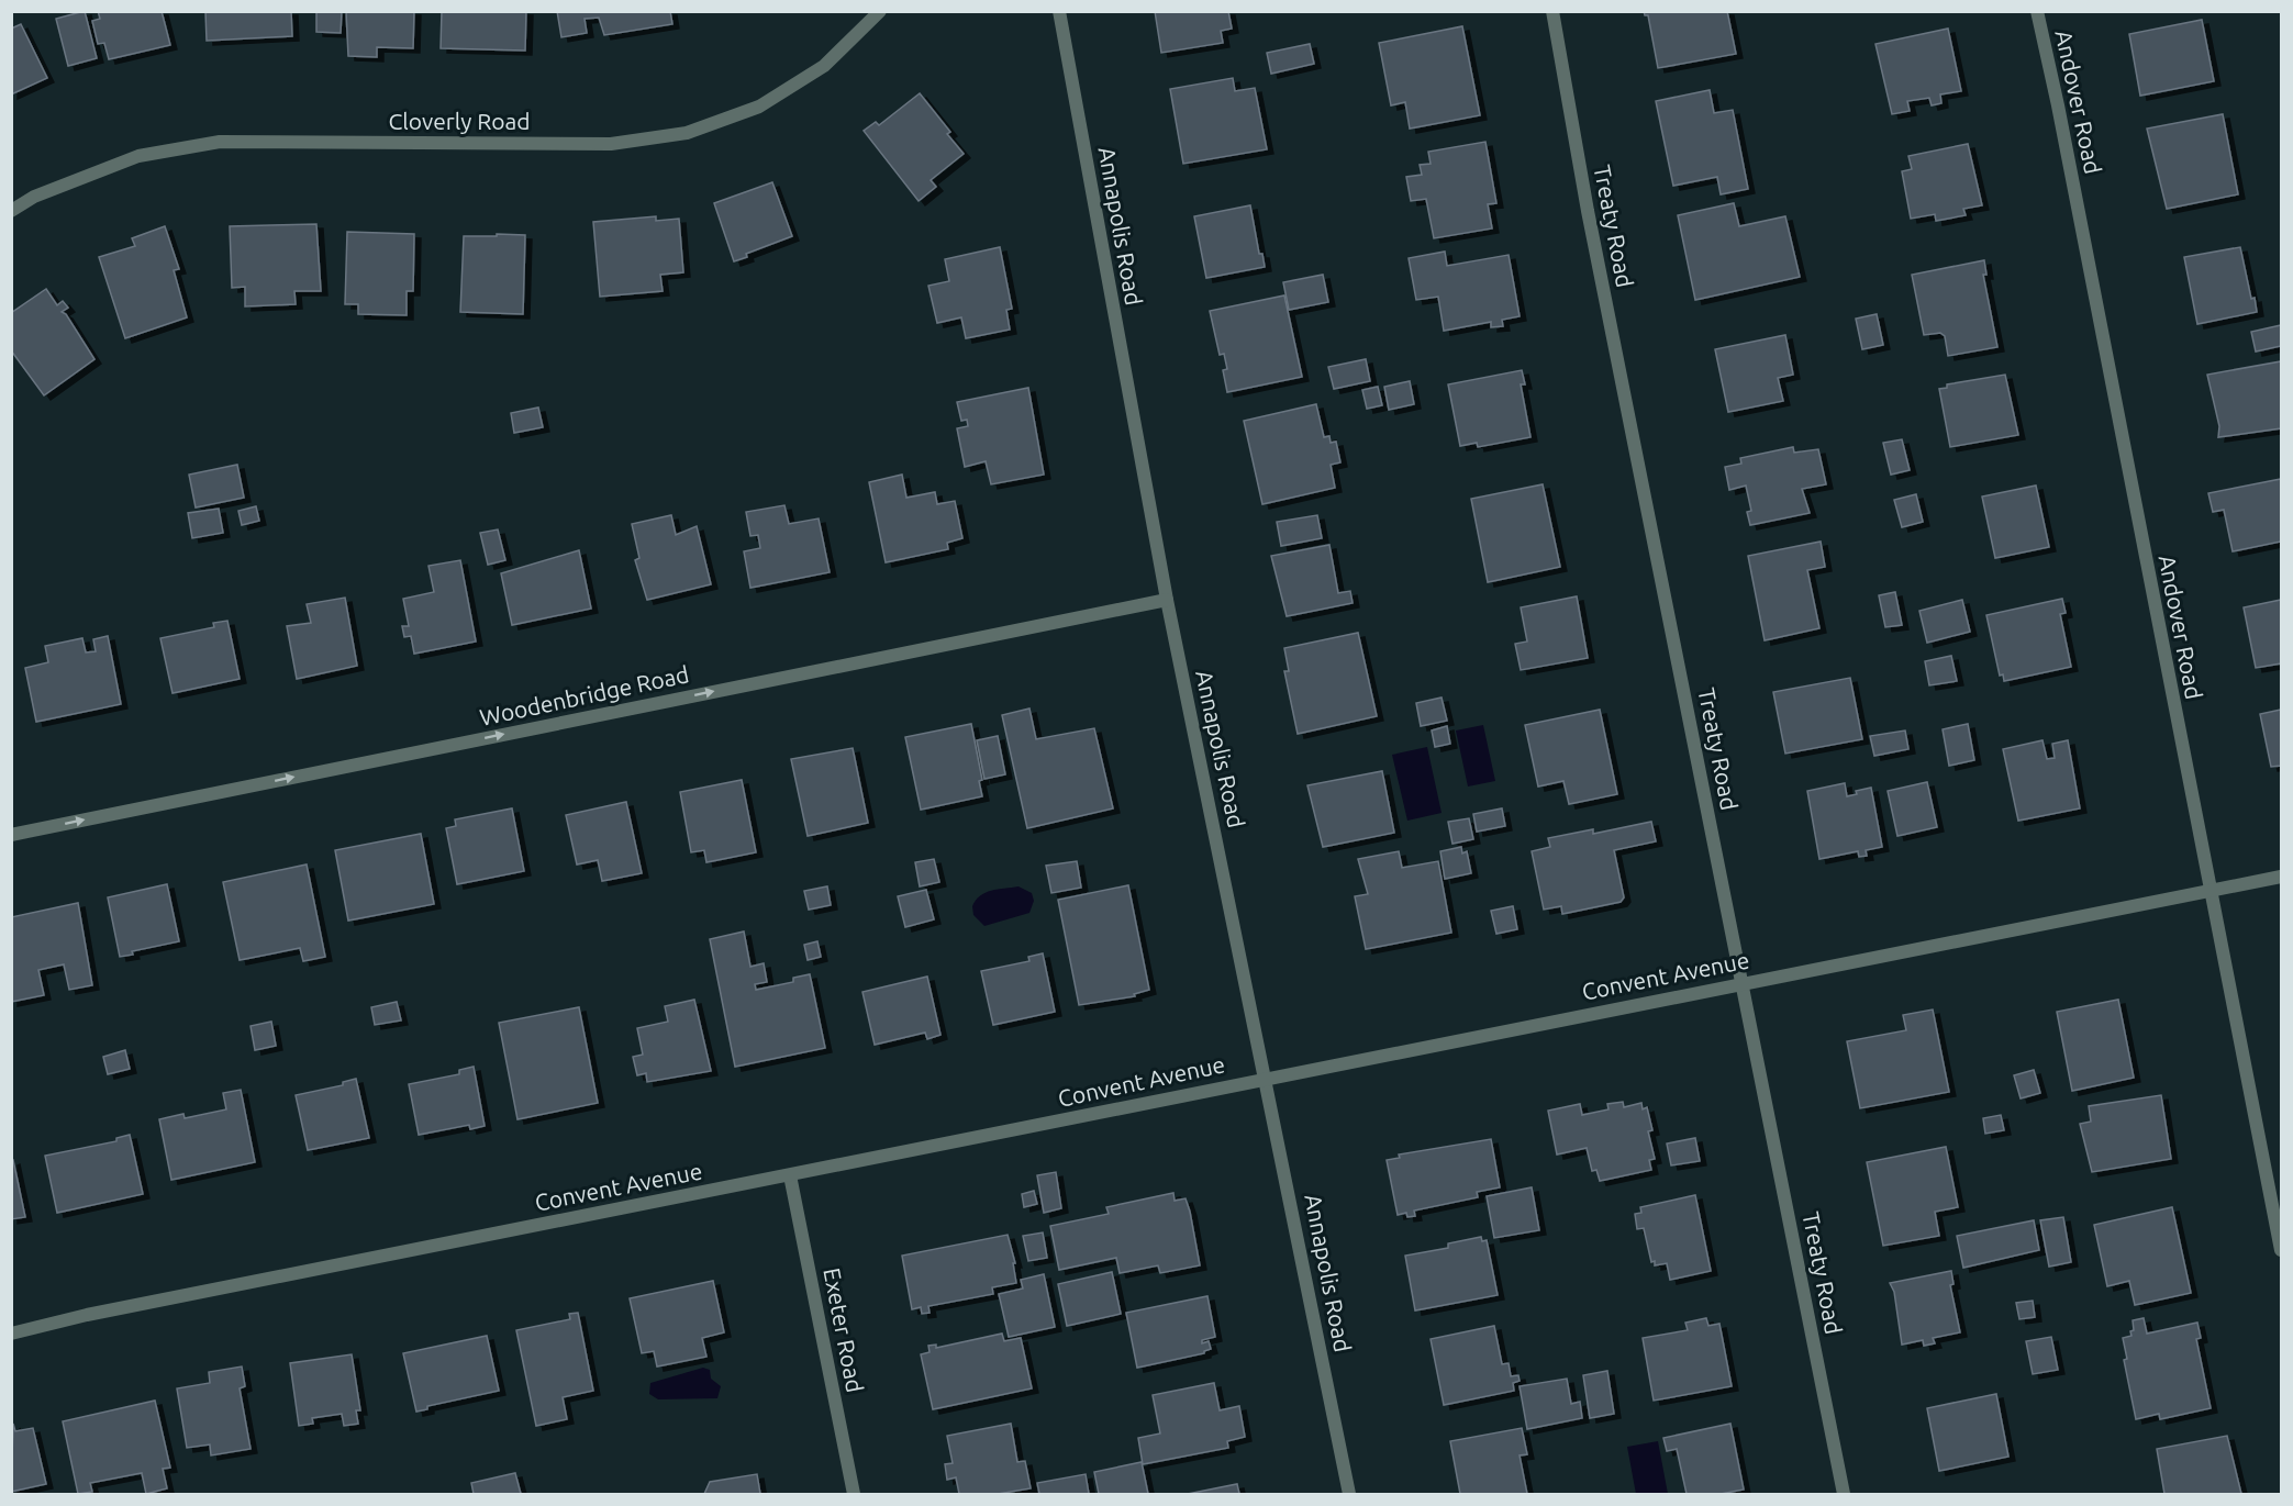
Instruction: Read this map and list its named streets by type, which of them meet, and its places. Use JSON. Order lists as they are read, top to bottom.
{
  "streets": {
    "street": [
      "Andover Road",
      "Cloverly Road",
      "Annapolis Road",
      "Treaty Road",
      "Woodenbridge Road",
      "Convent Avenue",
      "Exeter Road"
    ]
  },
  "crossings": [
    ["Andover Road", "Convent Avenue"],
    ["Annapolis Road", "Woodenbridge Road"],
    ["Annapolis Road", "Convent Avenue"],
    ["Treaty Road", "Convent Avenue"],
    ["Convent Avenue", "Exeter Road"]
  ],
  "one_way": ["Woodenbridge Road"]
}
